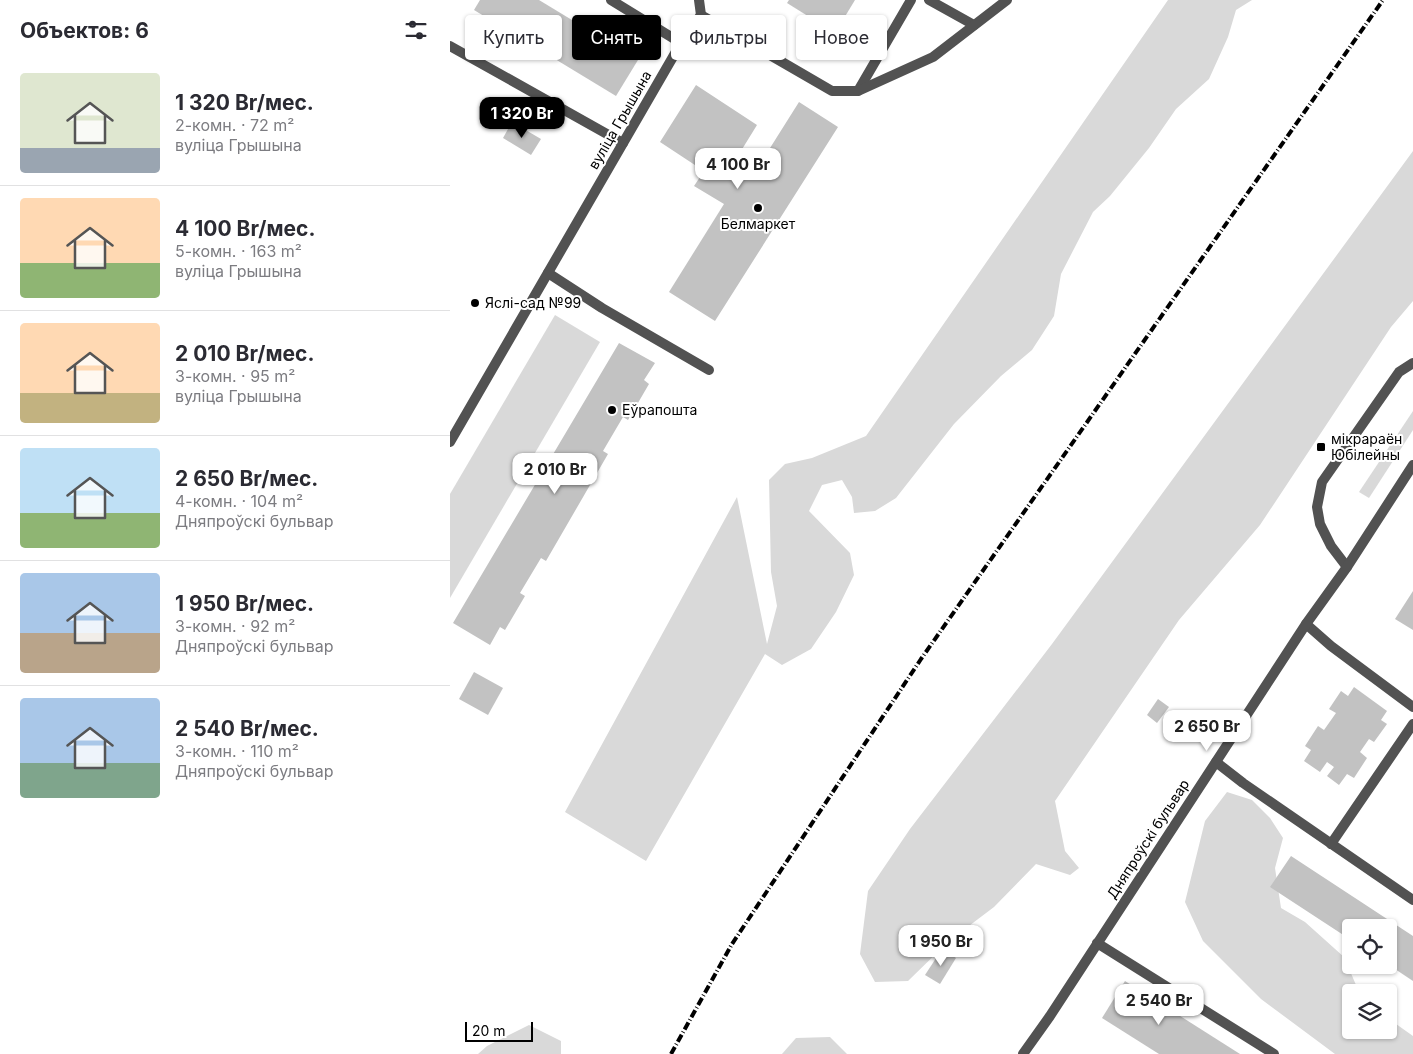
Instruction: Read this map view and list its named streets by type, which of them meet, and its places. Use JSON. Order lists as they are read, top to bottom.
{
  "streets": {
    "street": ["вуліца Грышына", "Дняпроўскі бульвар"]
  },
  "places": {
    "other": ["Белмаркет", "Яслі-сад №99", "Еўрапошта"],
    "transit": ["мікрараён Юбілейны"]
  },
  "scale_bar": "20 m",
  "page": {
    "heading": "Объектов: 6",
    "chip": [
      "Купить",
      "Снять",
      "Фильтры",
      "Новое"
    ],
    "list": [
      {
        "name": "1 320 Br/мес.",
        "note": "2-комн. · 72 m² · вуліца Грышына"
      },
      {
        "name": "4 100 Br/мес.",
        "note": "5-комн. · 163 m² · вуліца Грышына"
      },
      {
        "name": "2 010 Br/мес.",
        "note": "3-комн. · 95 m² · вуліца Грышына"
      },
      {
        "name": "2 650 Br/мес.",
        "note": "4-комн. · 104 m² · Дняпроўскі бульвар"
      },
      {
        "name": "1 950 Br/мес.",
        "note": "3-комн. · 92 m² · Дняпроўскі бульвар"
      },
      {
        "name": "2 540 Br/мес.",
        "note": "3-комн. · 110 m² · Дняпроўскі бульвар"
      }
    ],
    "price": [
      "1 320 Br",
      "4 100 Br",
      "2 010 Br",
      "2 650 Br",
      "1 950 Br",
      "2 540 Br"
    ],
    "scale": "20 m"
  }
}
